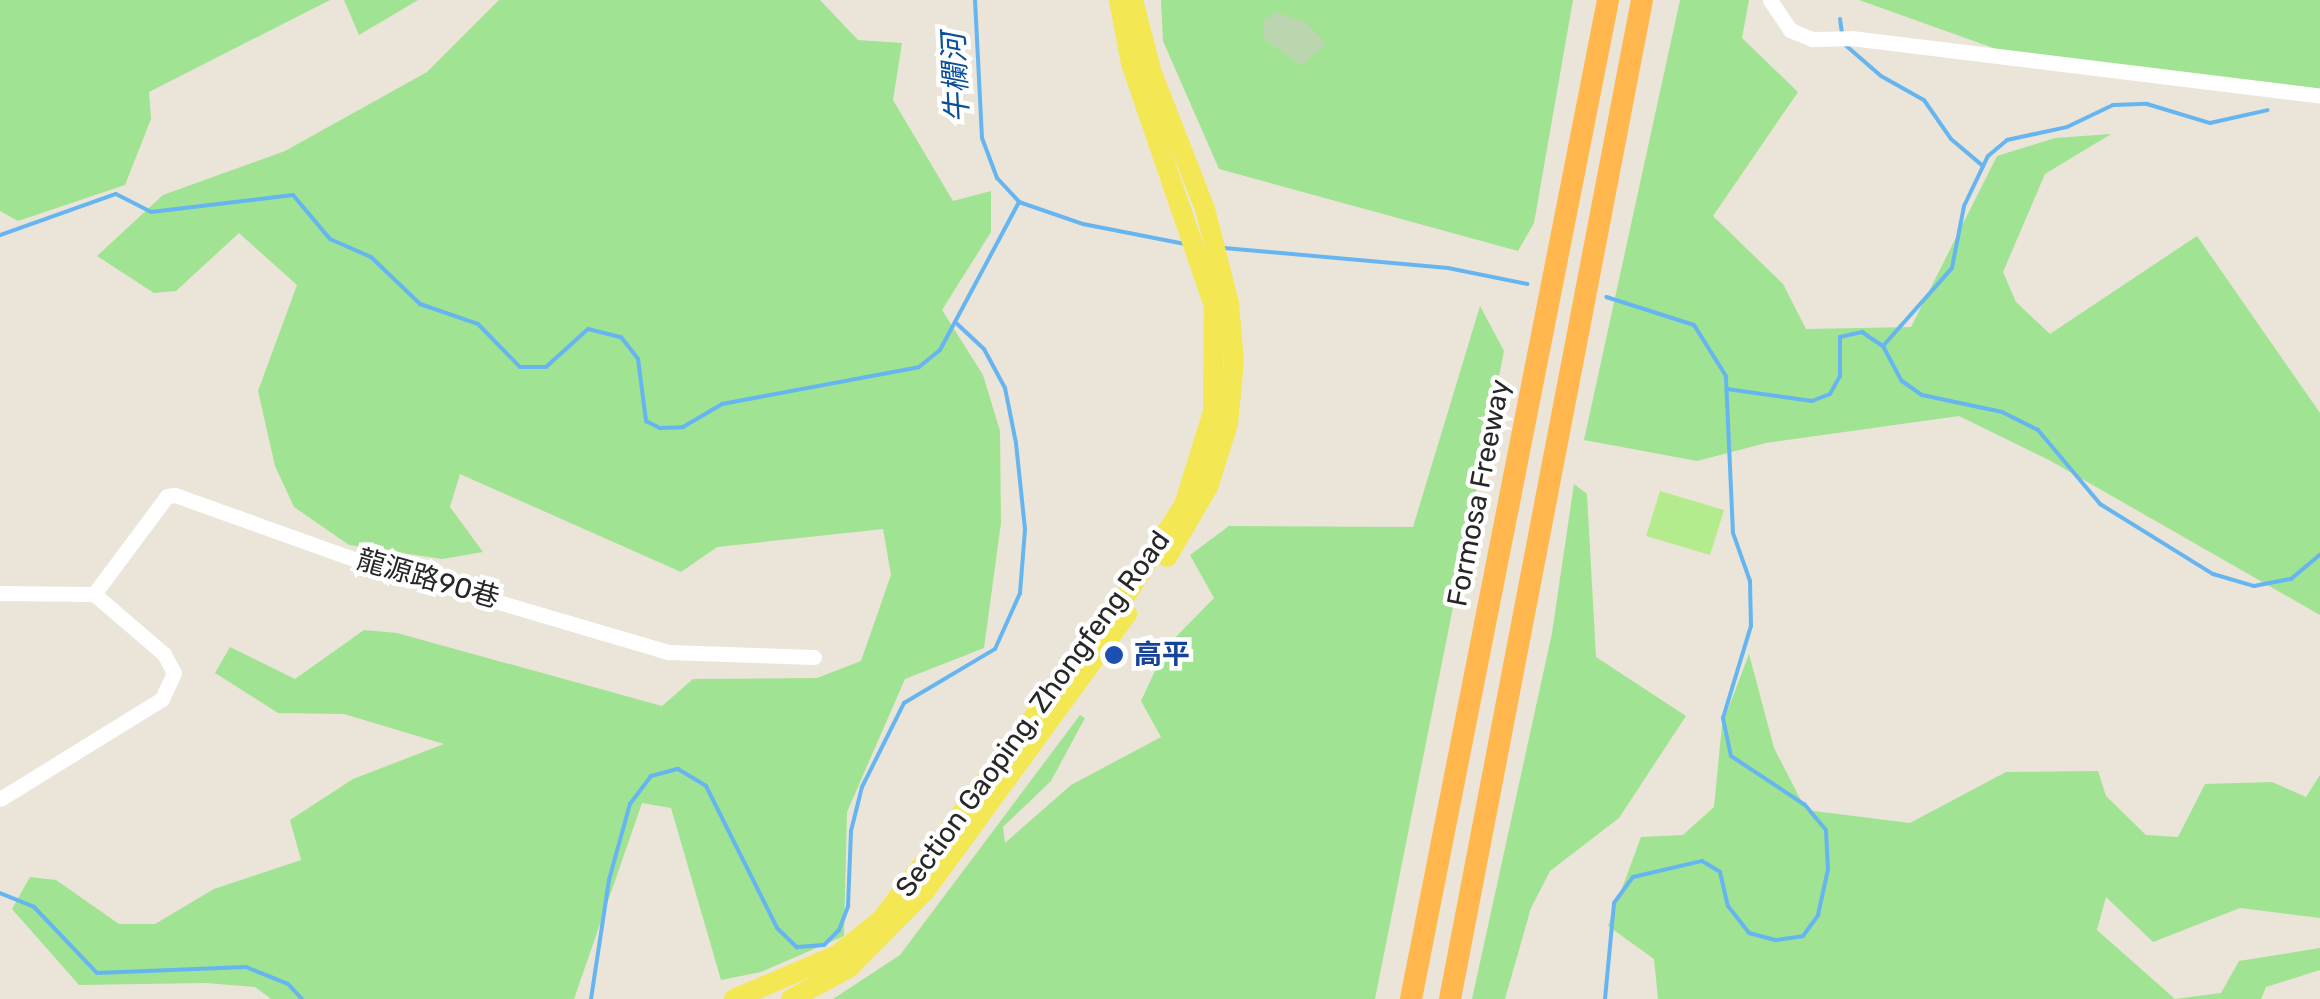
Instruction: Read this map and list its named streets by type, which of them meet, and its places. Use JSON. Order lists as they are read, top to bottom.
{
  "streets": {
    "highway": ["Formosa Freeway"],
    "main road": ["Section Gaoping, Zhongfeng Road"],
    "street": ["龍源路90巷"]
  },
  "water": ["牛欄河"],
  "places": ["高平"]
}
